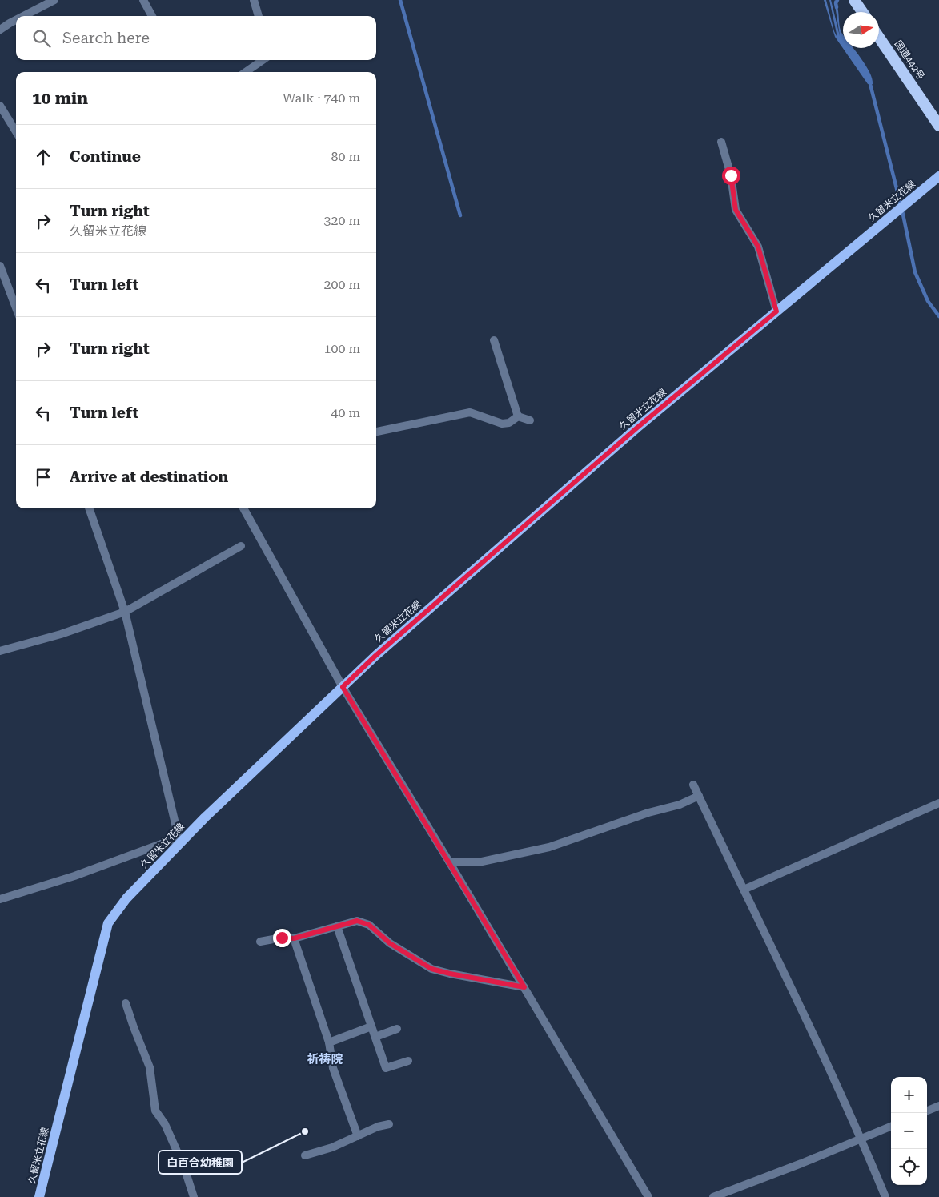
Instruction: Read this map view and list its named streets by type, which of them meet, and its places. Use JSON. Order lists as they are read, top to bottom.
{
  "streets": {
    "highway": ["国道442号"],
    "main road": ["久留米立花線"]
  },
  "districts": ["祈祷院"],
  "places": ["白百合幼稚園"],
  "north": "right",
  "page": {
    "search": "Search here",
    "heading": ["10 min", "Walk · 740 m"],
    "list": [
      ["Continue", "80 m"],
      ["Turn right", "久留米立花線", "320 m"],
      ["Turn left", "200 m"],
      ["Turn right", "100 m"],
      ["Turn left", "40 m"],
      "Arrive at destination"
    ],
    "map_buttons": ["+", "−"]
  }
}
